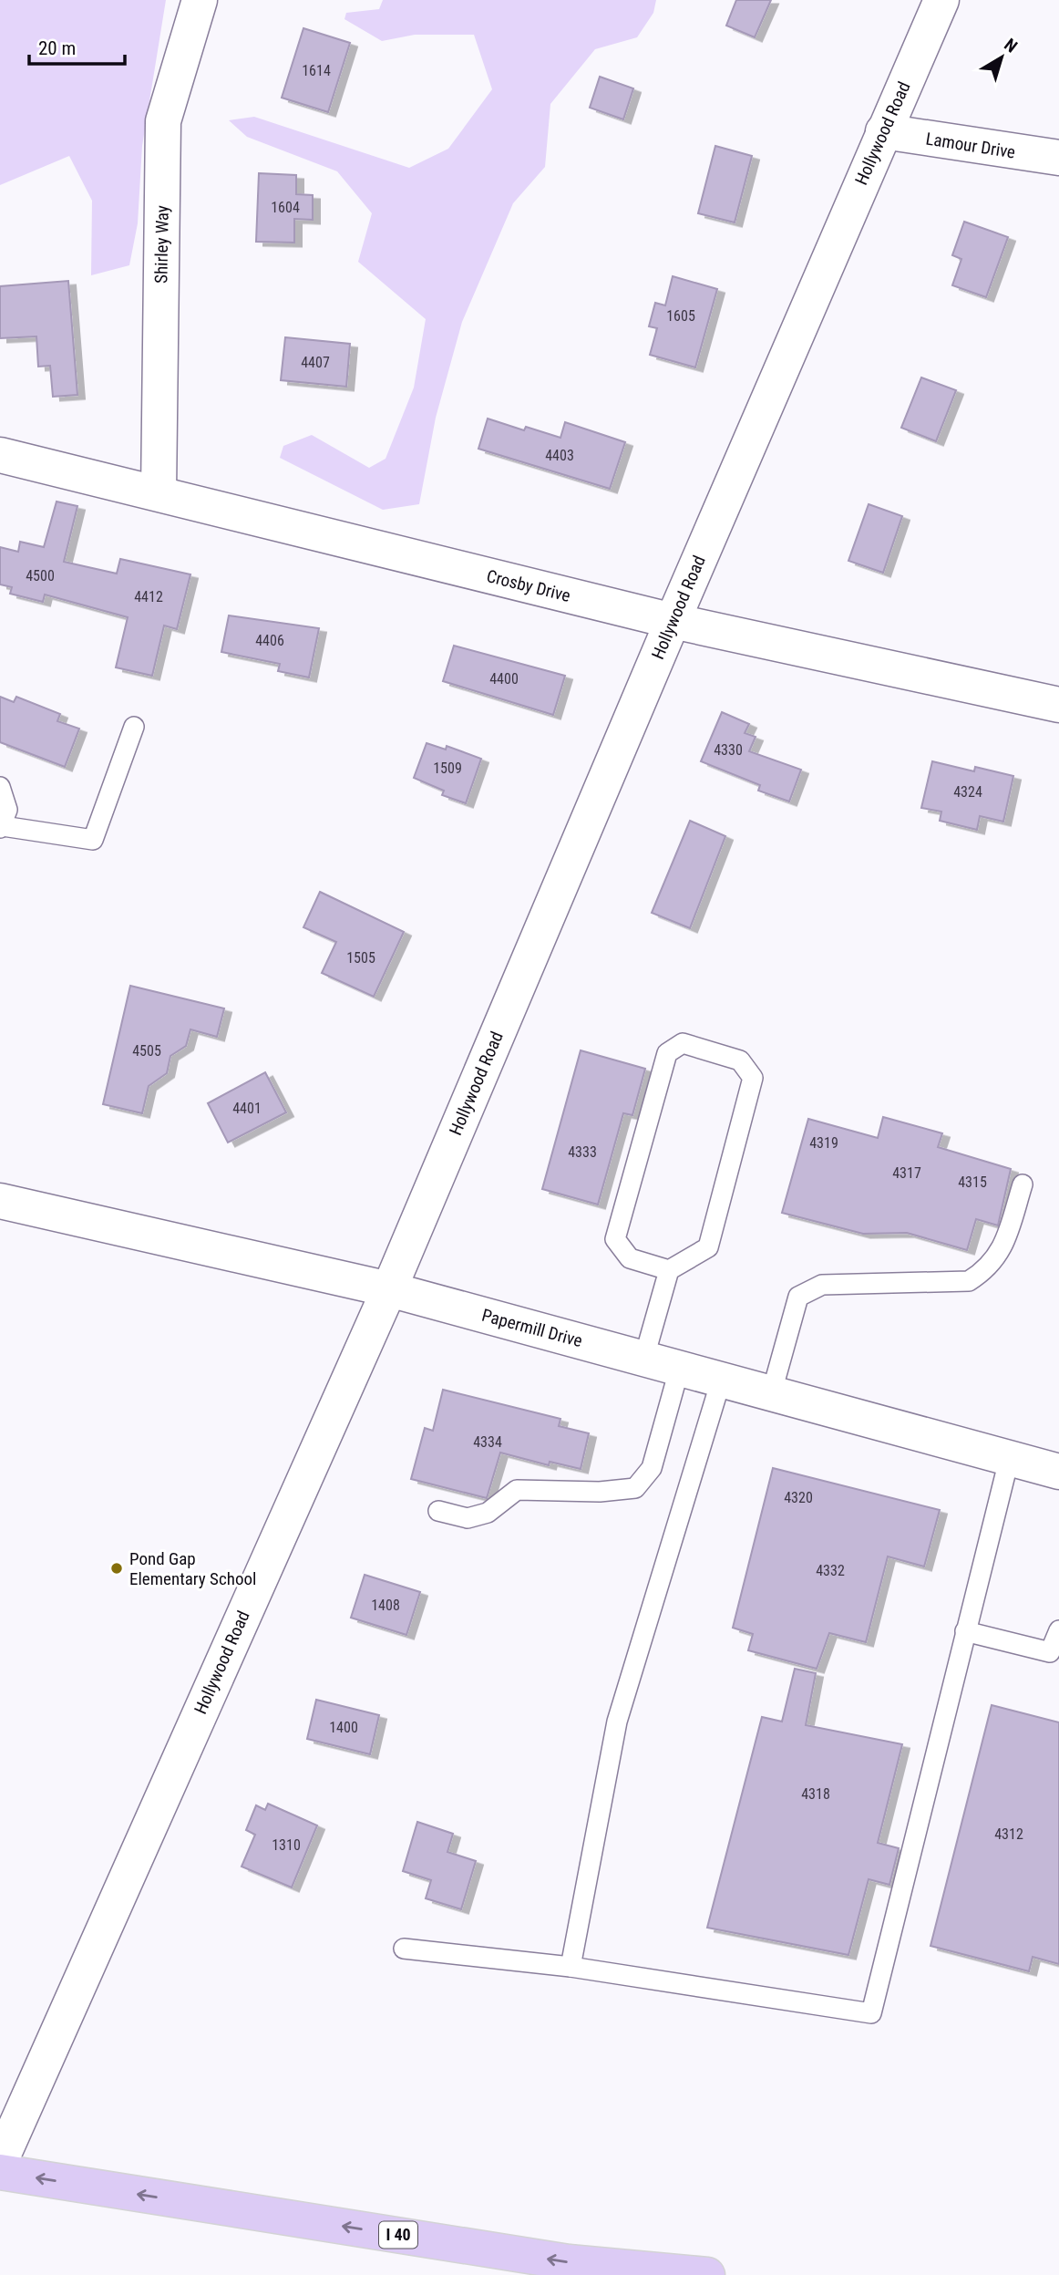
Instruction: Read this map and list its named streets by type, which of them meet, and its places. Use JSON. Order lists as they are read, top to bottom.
{
  "streets": {
    "highway": ["I 40"],
    "street": [
      "Hollywood Road",
      "Lamour Drive",
      "Shirley Way",
      "Crosby Drive",
      "Papermill Drive"
    ]
  },
  "crossings": [
    ["Hollywood Road", "Lamour Drive"],
    ["Hollywood Road", "Crosby Drive"],
    ["Hollywood Road", "Papermill Drive"],
    ["Shirley Way", "Crosby Drive"]
  ],
  "places": ["Pond Gap Elementary School"],
  "house_numbers": [
    "1614",
    "1604",
    "1605",
    "4407",
    "4403",
    "4500",
    "4412",
    "4406",
    "4400",
    "4330",
    "1509",
    "4324",
    "1505",
    "4505",
    "4401",
    "4319",
    "4333",
    "4317",
    "4315",
    "4334",
    "4320",
    "4332",
    "1408",
    "1400",
    "4318",
    "4312",
    "1310"
  ],
  "scale_bar": "20 m",
  "north": "top right"
}
